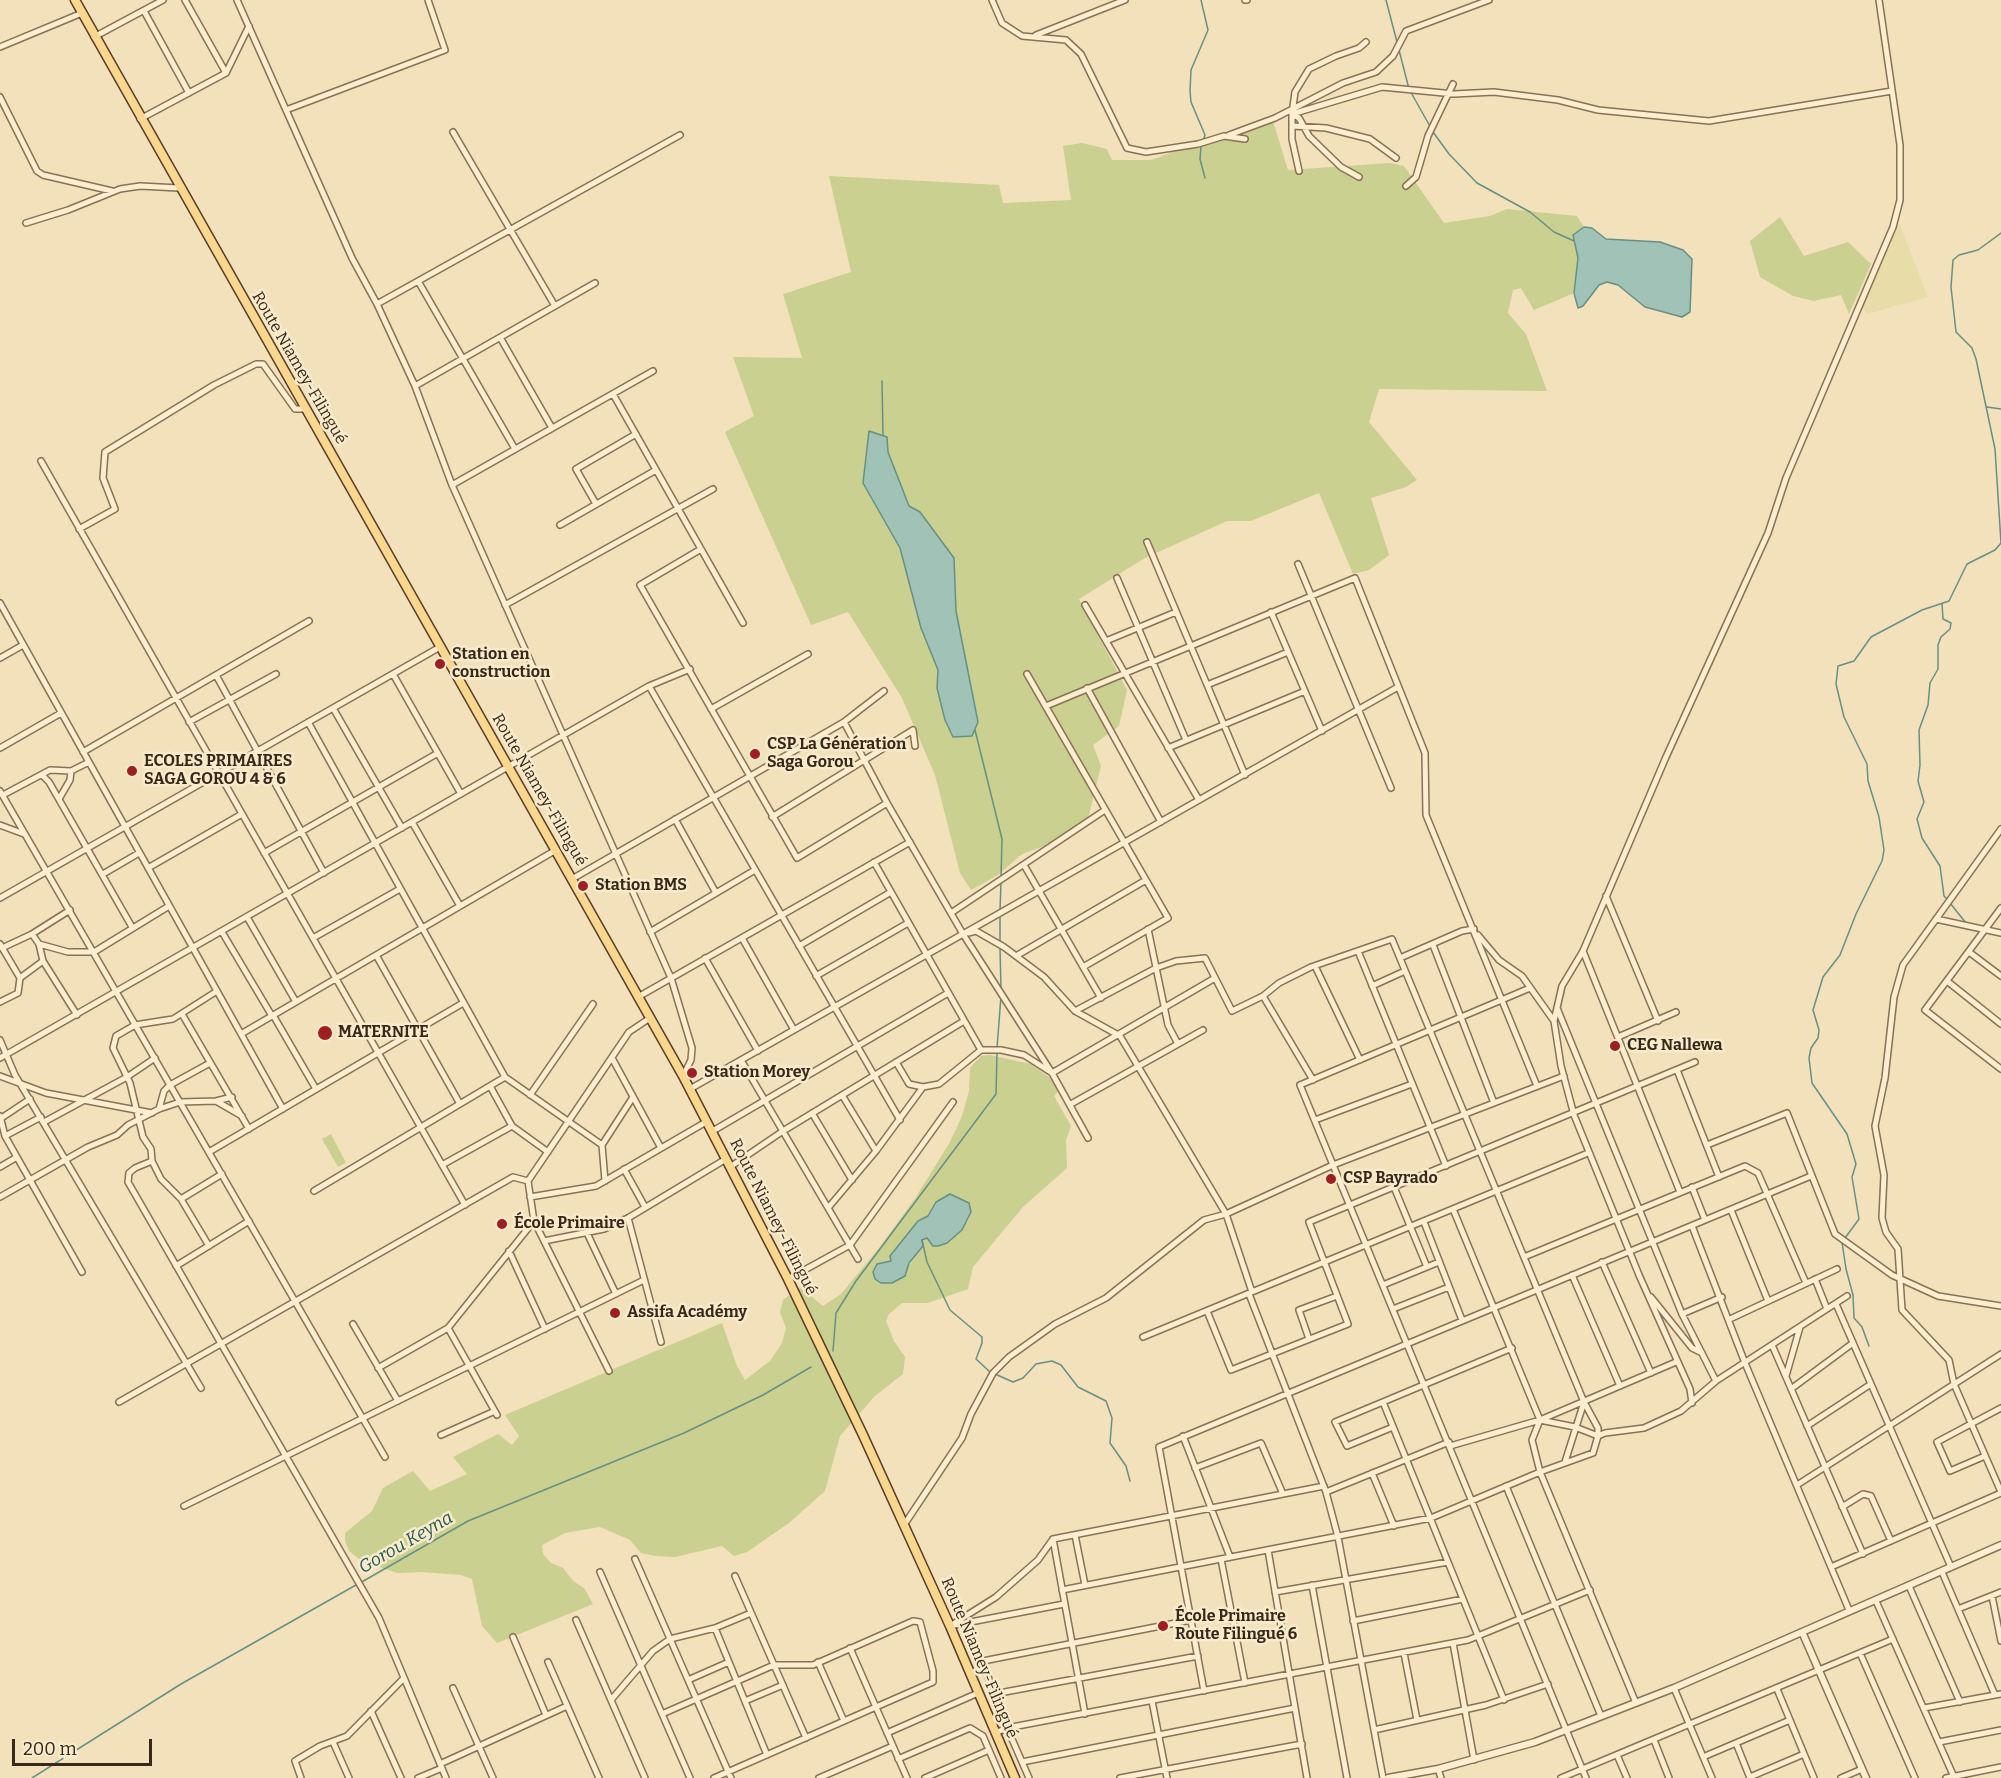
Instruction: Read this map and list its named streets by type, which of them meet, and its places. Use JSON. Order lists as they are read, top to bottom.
{
  "streets": {
    "main road": ["Route Niamey-Filingué"]
  },
  "water": ["Gorou Keyna"],
  "places": [
    "Station en construction",
    "CSP La Génération Saga Gorou",
    "ECOLES PRIMAIRES SAGA GOROU 4 & 6",
    "Station BMS",
    "MATERNITE",
    "CEG Nallewa",
    "Station Morey",
    "CSP Bayrado",
    "École Primaire",
    "Assifa Académy",
    "École Primaire Route Filingué 6"
  ],
  "scale_bar": "200 m"
}
